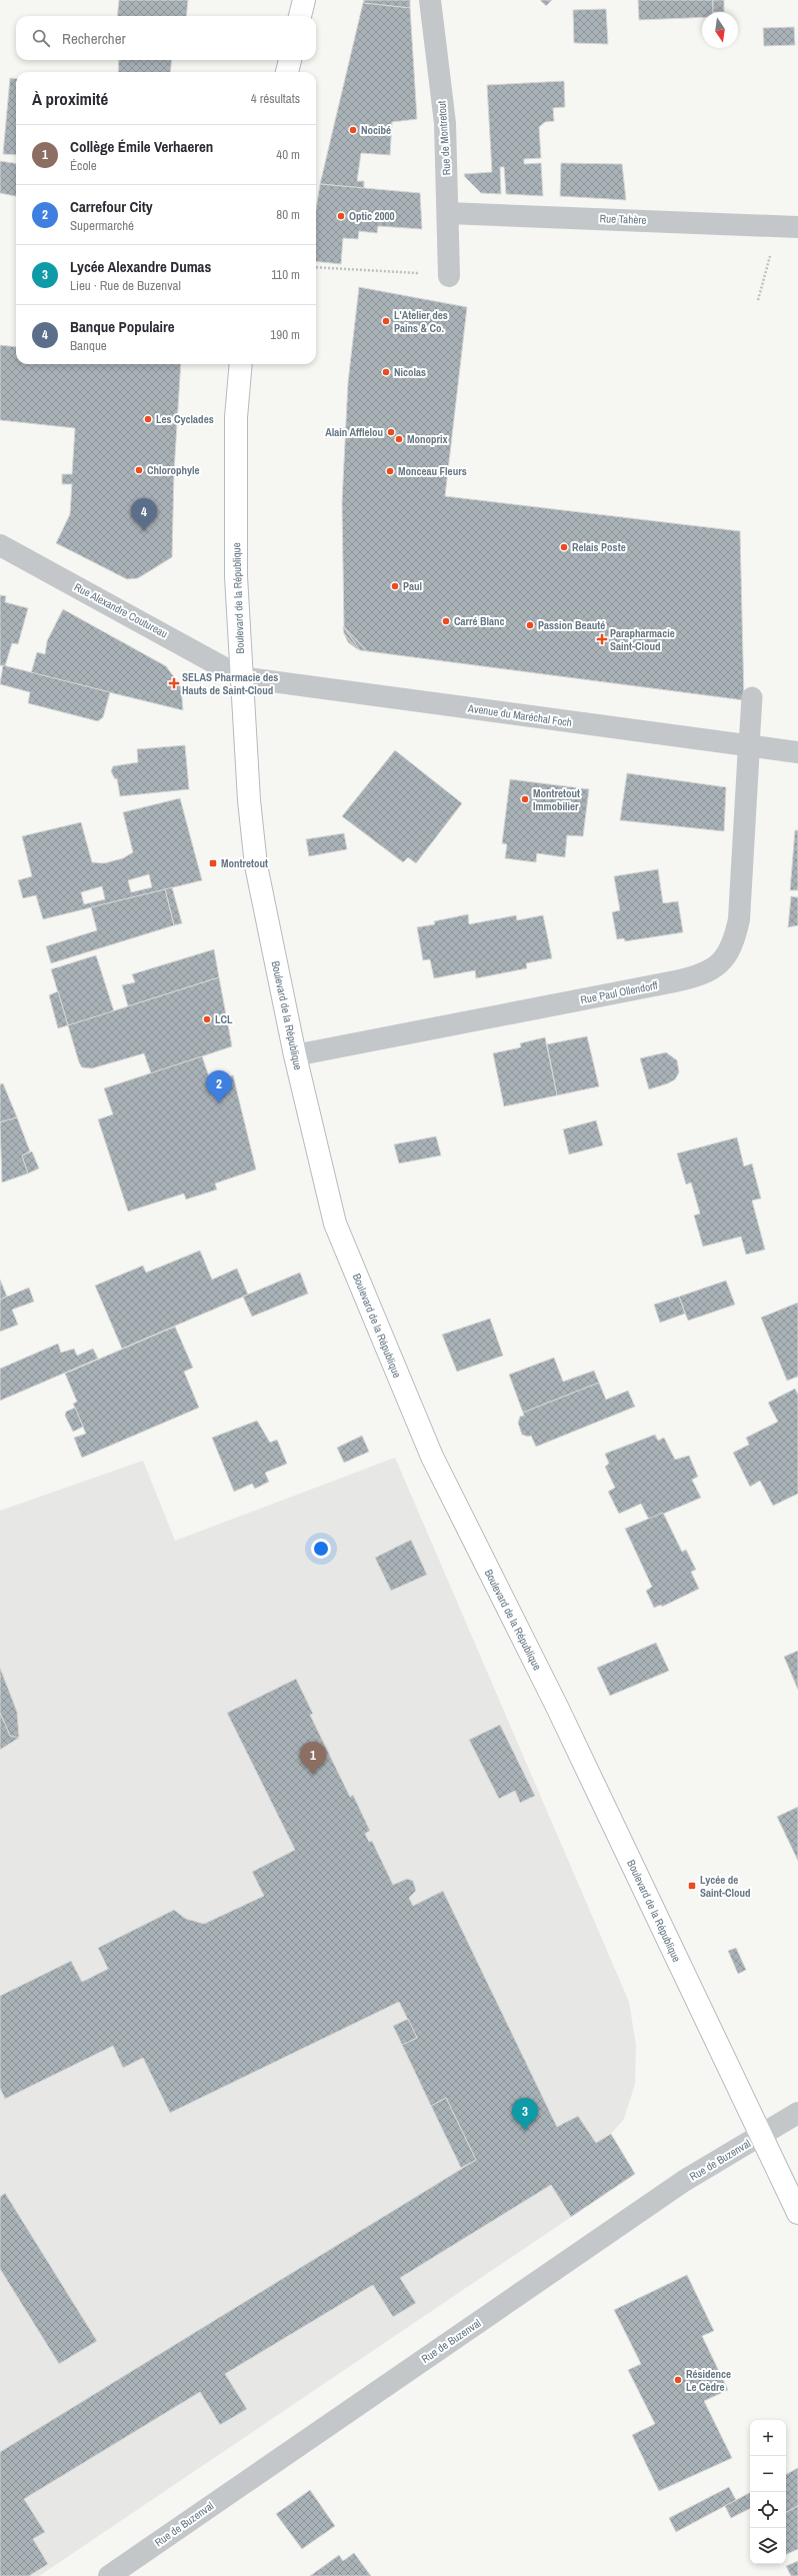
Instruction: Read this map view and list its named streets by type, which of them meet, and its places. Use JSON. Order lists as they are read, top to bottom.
{
  "streets": {
    "main road": ["Boulevard de la République"],
    "street": [
      "Rue de Montretout",
      "Rue Tahère",
      "Rue Alexandre Coutureau",
      "Avenue du Maréchal Foch",
      "Rue Paul Ollendorff",
      "Rue de Buzenval"
    ]
  },
  "crossings": [
    ["Rue de Montretout", "Rue Tahère"],
    ["Boulevard de la République", "Rue Alexandre Coutureau"],
    ["Boulevard de la République", "Avenue du Maréchal Foch"],
    ["Boulevard de la République", "Rue Paul Ollendorff"],
    ["Boulevard de la République", "Rue de Buzenval"],
    ["Rue Alexandre Coutureau", "Avenue du Maréchal Foch"],
    ["Avenue du Maréchal Foch", "Rue Paul Ollendorff"]
  ],
  "places": {
    "other": [
      "Nocibé",
      "Optic 2000",
      "L'Atelier des Pains & Co.",
      "Nicolas",
      "Les Cyclades",
      "Alain Afflelou",
      "Monoprix",
      "Chlorophyle",
      "Monceau Fleurs",
      "Relais Poste",
      "Paul",
      "Carré Blanc",
      "Passion Beauté",
      "Montretout Immobilier",
      "LCL",
      "Résidence Le Cèdre"
    ],
    "health": ["Parapharmacie Saint-Cloud", "SELAS Pharmacie des Hauts de Saint-Cloud"],
    "transit": ["Montretout", "Lycée de Saint-Cloud"]
  },
  "north": "bottom",
  "page": {
    "search": "Rechercher",
    "heading": ["À proximité", "4 résultats"],
    "list": [
      {
        "mark": "1",
        "name": "Collège Émile Verhaeren",
        "note": "École",
        "value": "40 m"
      },
      {
        "mark": "2",
        "name": "Carrefour City",
        "note": "Supermarché",
        "value": "80 m"
      },
      {
        "mark": "3",
        "name": "Lycée Alexandre Dumas",
        "note": "Lieu · Rue de Buzenval",
        "value": "110 m"
      },
      {
        "mark": "4",
        "name": "Banque Populaire",
        "note": "Banque",
        "value": "190 m"
      }
    ],
    "pins": [
      "4",
      "2",
      "1",
      "3"
    ],
    "map_buttons": ["+", "−"]
  }
}
